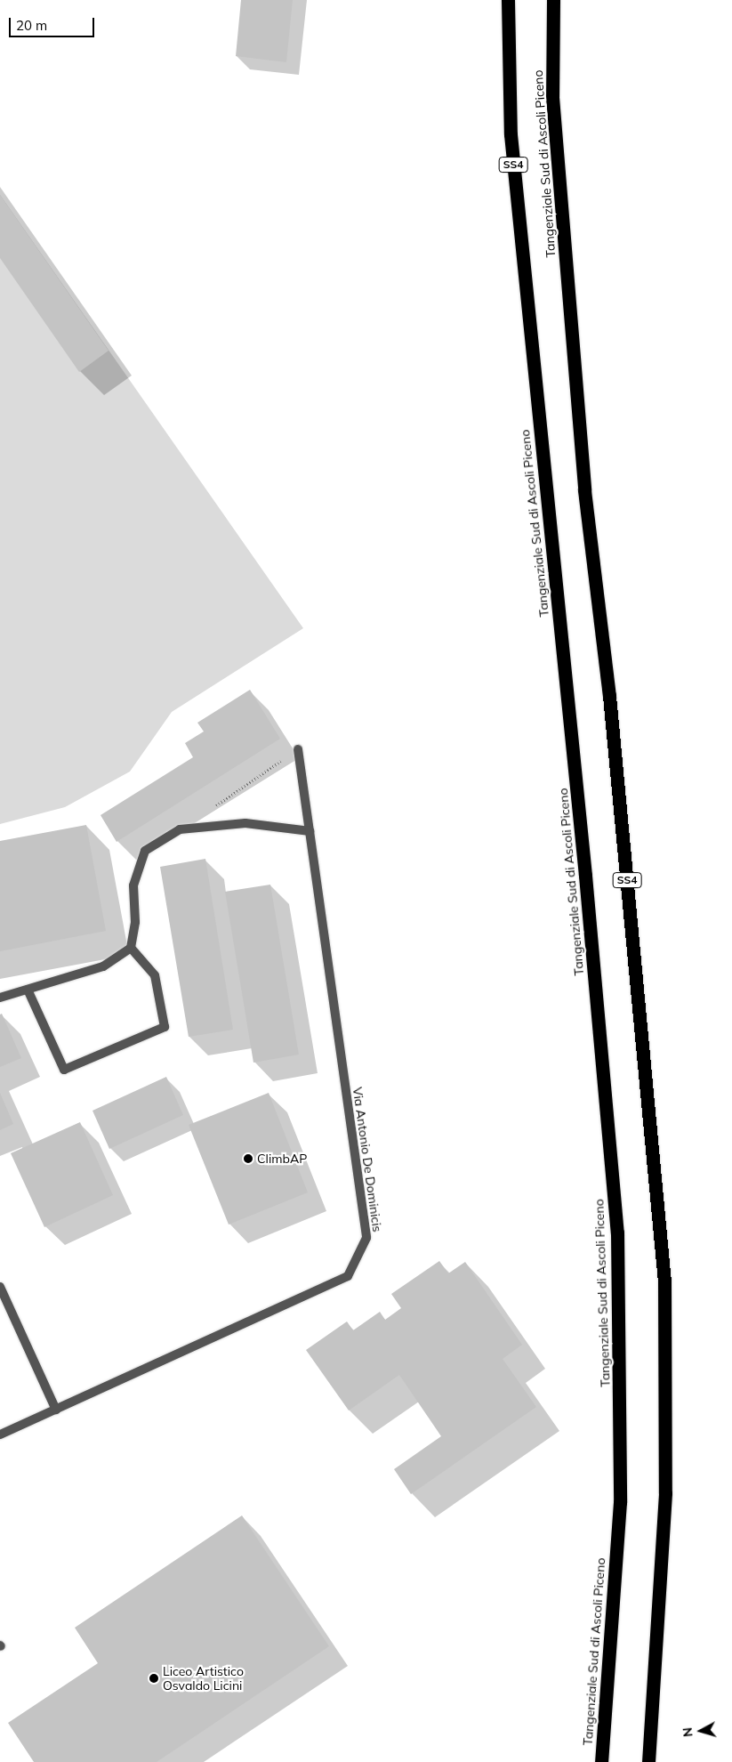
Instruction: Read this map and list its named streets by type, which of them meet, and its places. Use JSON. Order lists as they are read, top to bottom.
{
  "streets": {
    "highway": ["Tangenziale Sud di Ascoli Piceno", "SS4"],
    "street": ["Via Antonio De Dominicis"]
  },
  "places": ["ClimbAP", "Liceo Artistico Osvaldo Licini"],
  "scale_bar": "20 m",
  "north": "left"
}
